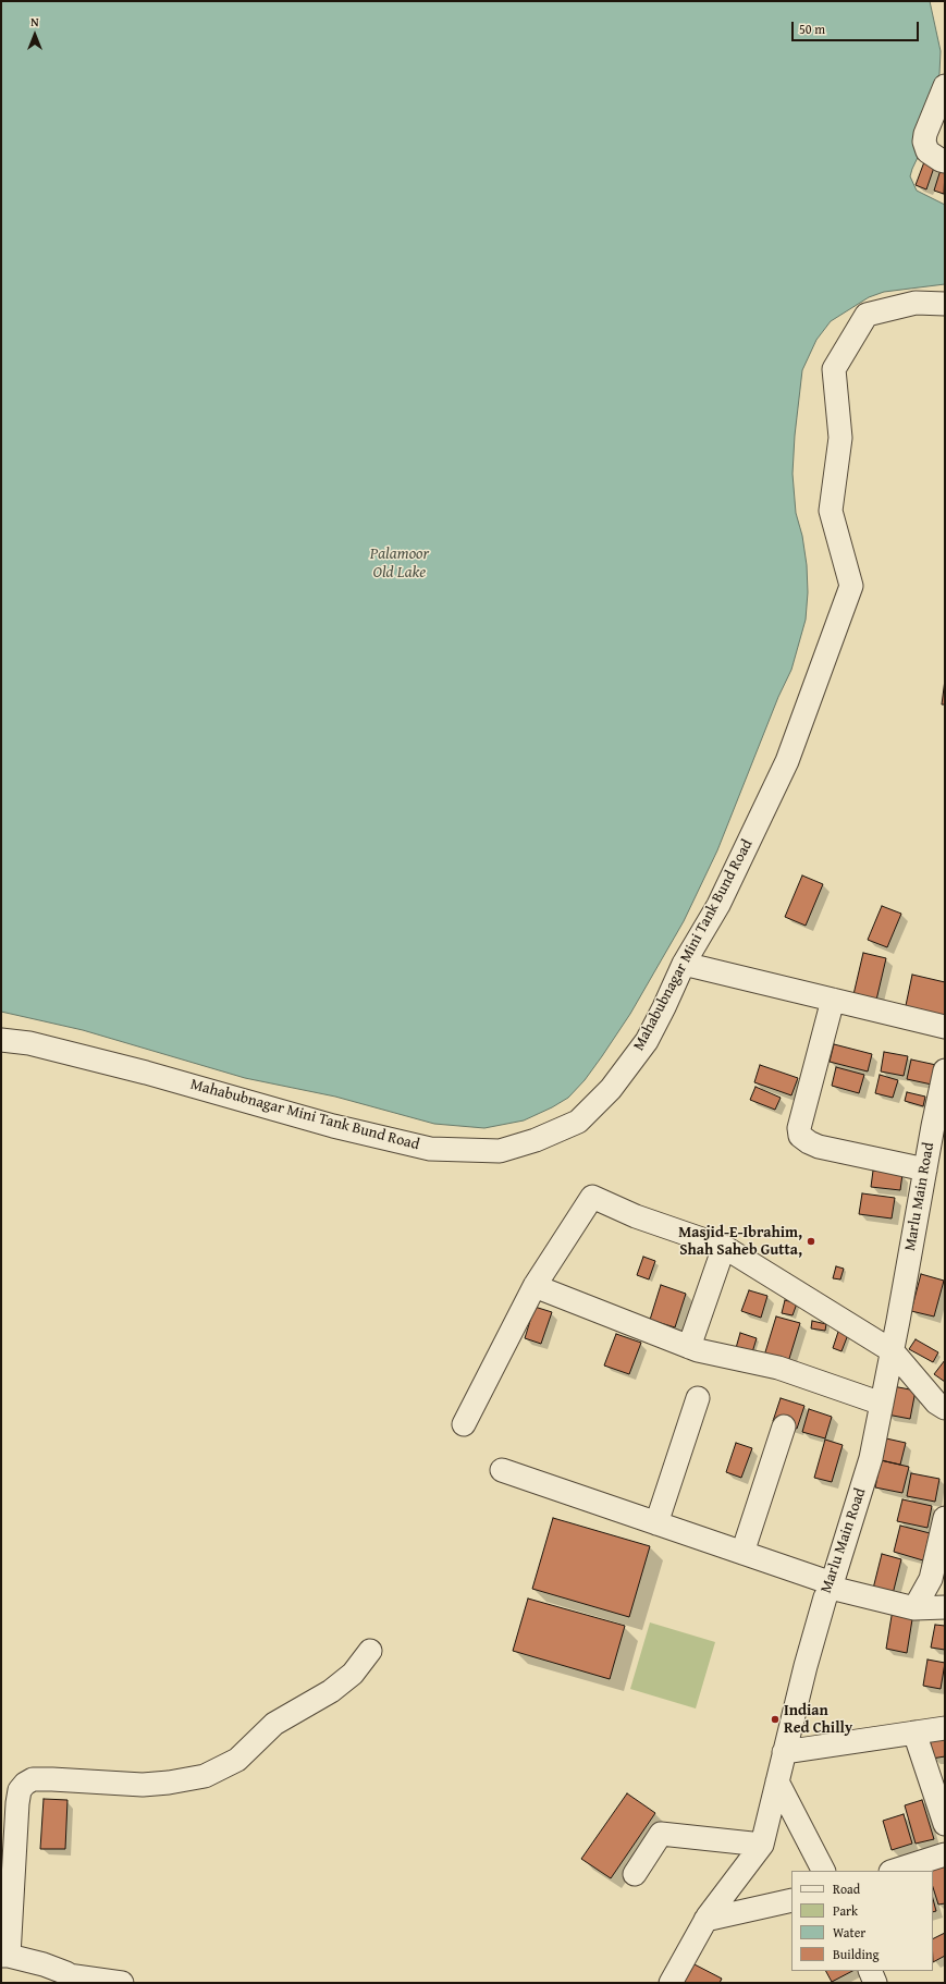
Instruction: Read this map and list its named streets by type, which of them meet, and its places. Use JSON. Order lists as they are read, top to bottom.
{
  "streets": {
    "street": ["Mahabubnagar Mini Tank Bund Road", "Marlu Main Road"]
  },
  "water": ["Palamoor Old Lake"],
  "places": ["Masjid-E-Ibrahim, Shah Saheb Gutta,", "Indian Red Chilly"],
  "legend": [
    "Road",
    "Park",
    "Water",
    "Building"
  ],
  "scale_bar": "50 m",
  "north": "top"
}
